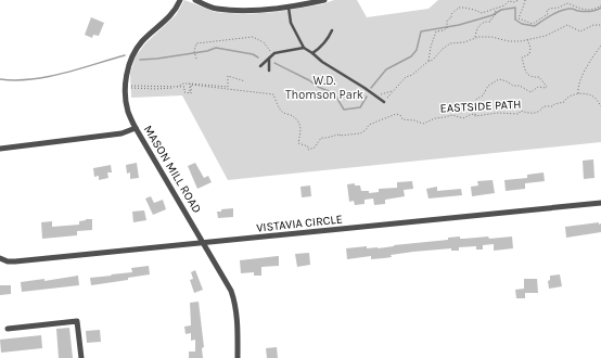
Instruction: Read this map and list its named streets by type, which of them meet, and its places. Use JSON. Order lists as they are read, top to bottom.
{
  "streets": {
    "street": ["MASON MILL ROAD", "VISTAVIA CIRCLE"],
    "path": ["EASTSIDE PATH"]
  },
  "crossings": [
    ["MASON MILL ROAD", "VISTAVIA CIRCLE"]
  ],
  "parks": ["W.D. Thomson Park"]
}
